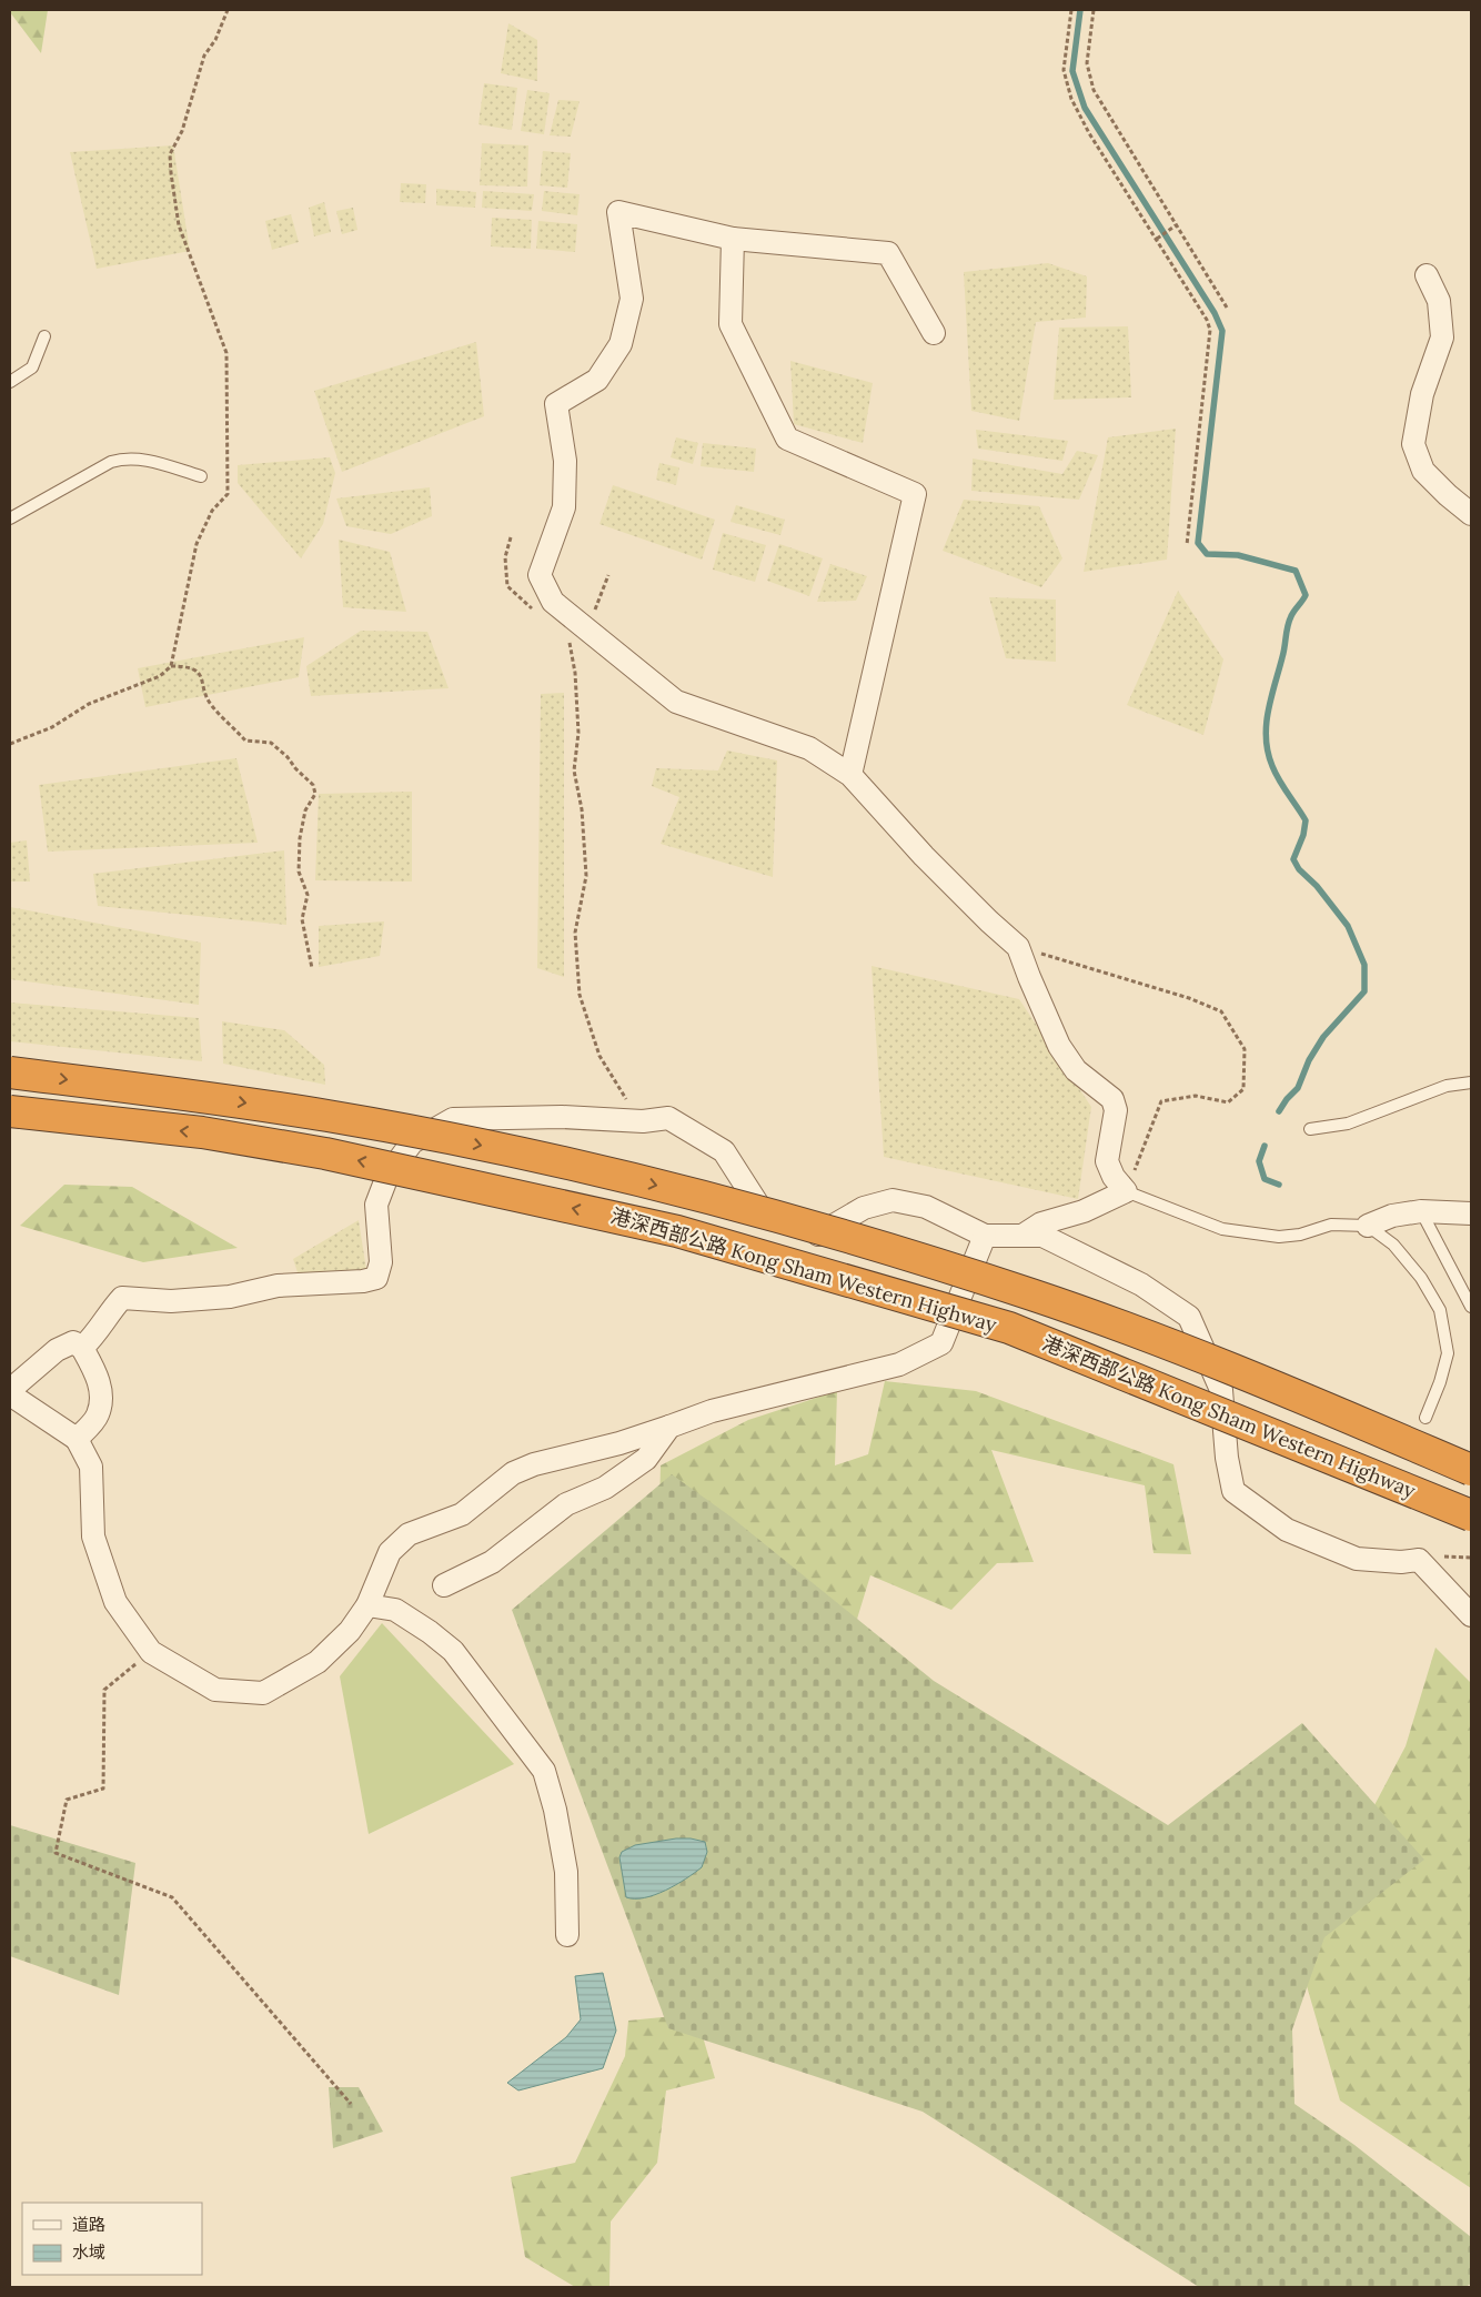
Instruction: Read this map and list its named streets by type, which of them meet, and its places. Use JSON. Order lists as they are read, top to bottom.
{
  "streets": {
    "highway": ["港深西部公路 Kong Sham Western Highway"]
  },
  "legend": ["道路", "水域"]
}
